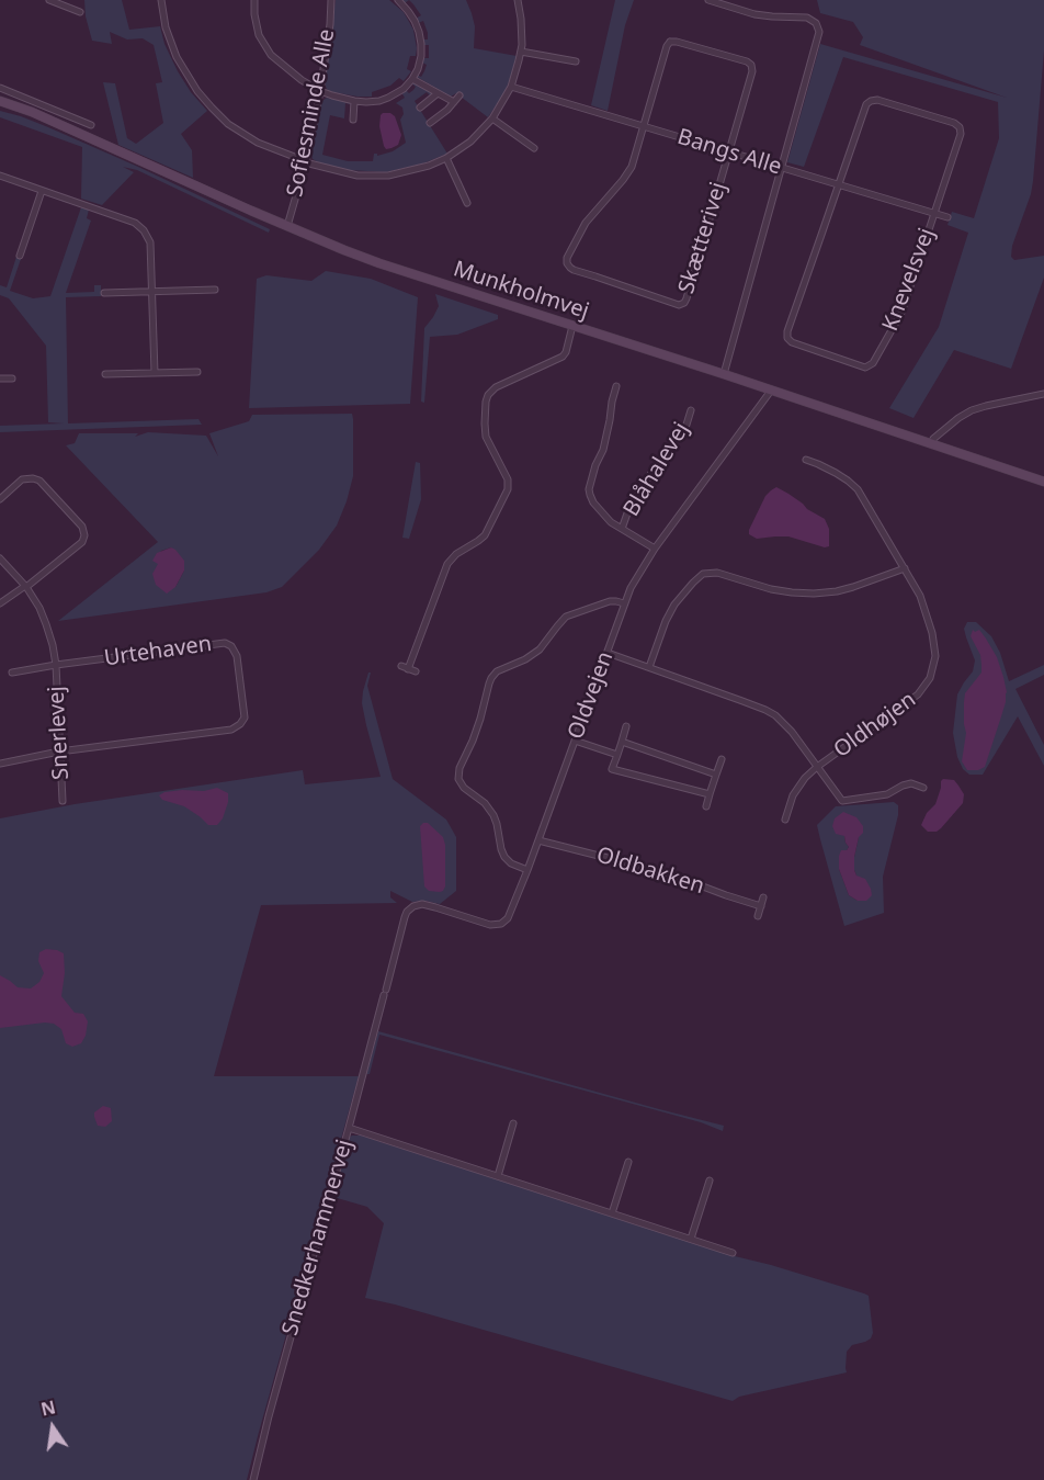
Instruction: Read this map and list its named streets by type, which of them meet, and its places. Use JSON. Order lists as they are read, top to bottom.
{
  "streets": {
    "street": [
      "Sofiesminde Alle",
      "Bangs Alle",
      "Skætterivej",
      "Knevelsvej",
      "Munkholmvej",
      "Blåhalevej",
      "Urtehaven",
      "Oldvejen",
      "Oldhøjen",
      "Snerlevej",
      "Oldbakken",
      "Snedkerhammervej"
    ]
  },
  "crossings": [
    ["Sofiesminde Alle", "Munkholmvej"],
    ["Bangs Alle", "Skætterivej"],
    ["Bangs Alle", "Knevelsvej"],
    ["Munkholmvej", "Oldvejen"],
    ["Urtehaven", "Snerlevej"],
    ["Oldvejen", "Oldhøjen"],
    ["Oldvejen", "Oldbakken"],
    ["Oldvejen", "Snedkerhammervej"]
  ],
  "north": "top"
}
